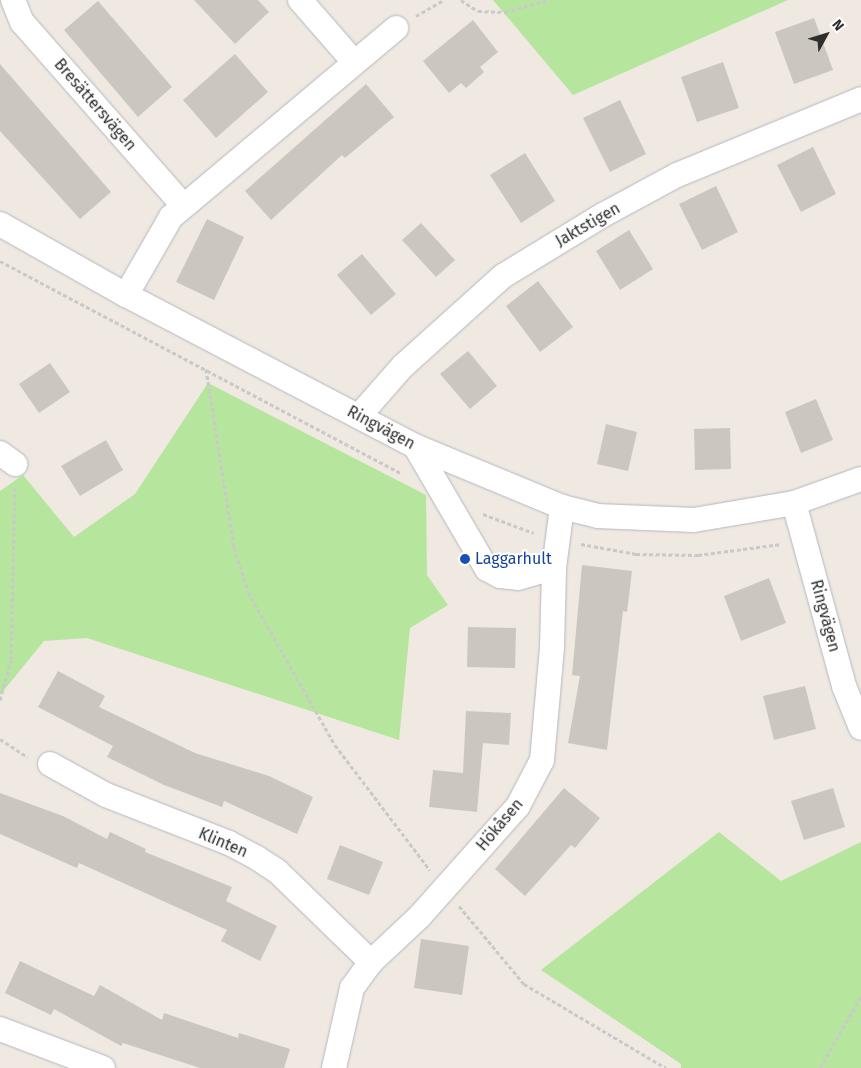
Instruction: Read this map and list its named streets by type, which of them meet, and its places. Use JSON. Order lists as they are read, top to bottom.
{
  "streets": {
    "street": [
      "Bresättersvägen",
      "Jaktstigen",
      "Ringvägen",
      "Hökåsen",
      "Klinten"
    ]
  },
  "crossings": [
    ["Jaktstigen", "Ringvägen"],
    ["Ringvägen", "Hökåsen"],
    ["Hökåsen", "Klinten"]
  ],
  "places": ["Laggarhult"],
  "north": "top right"
}
